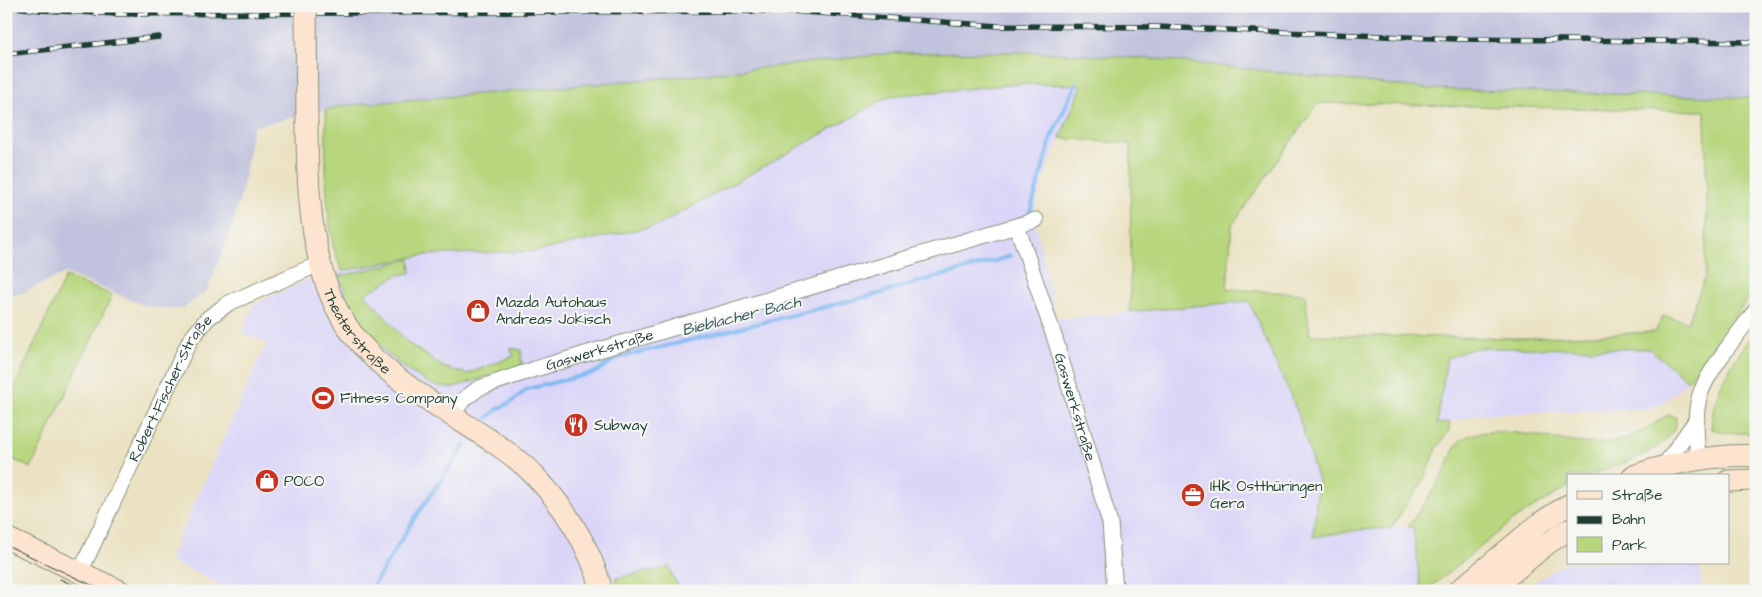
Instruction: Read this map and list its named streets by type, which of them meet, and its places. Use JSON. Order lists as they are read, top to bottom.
{
  "streets": {
    "main road": ["Theaterstraße"],
    "street": ["Gaswerkstraße", "Robert-Fischer-Straße"]
  },
  "crossings": [
    ["Theaterstraße", "Gaswerkstraße"],
    ["Theaterstraße", "Robert-Fischer-Straße"]
  ],
  "water": ["Bieblacher Bach"],
  "places": {
    "shop": ["Mazda Autohaus Andreas Jokisch", "POCO"],
    "sports": ["Fitness Company"],
    "restaurant": ["Subway"],
    "office": ["IHK Ostthüringen Gera"]
  },
  "legend": ["Straße", "Bahn", "Park"]
}
